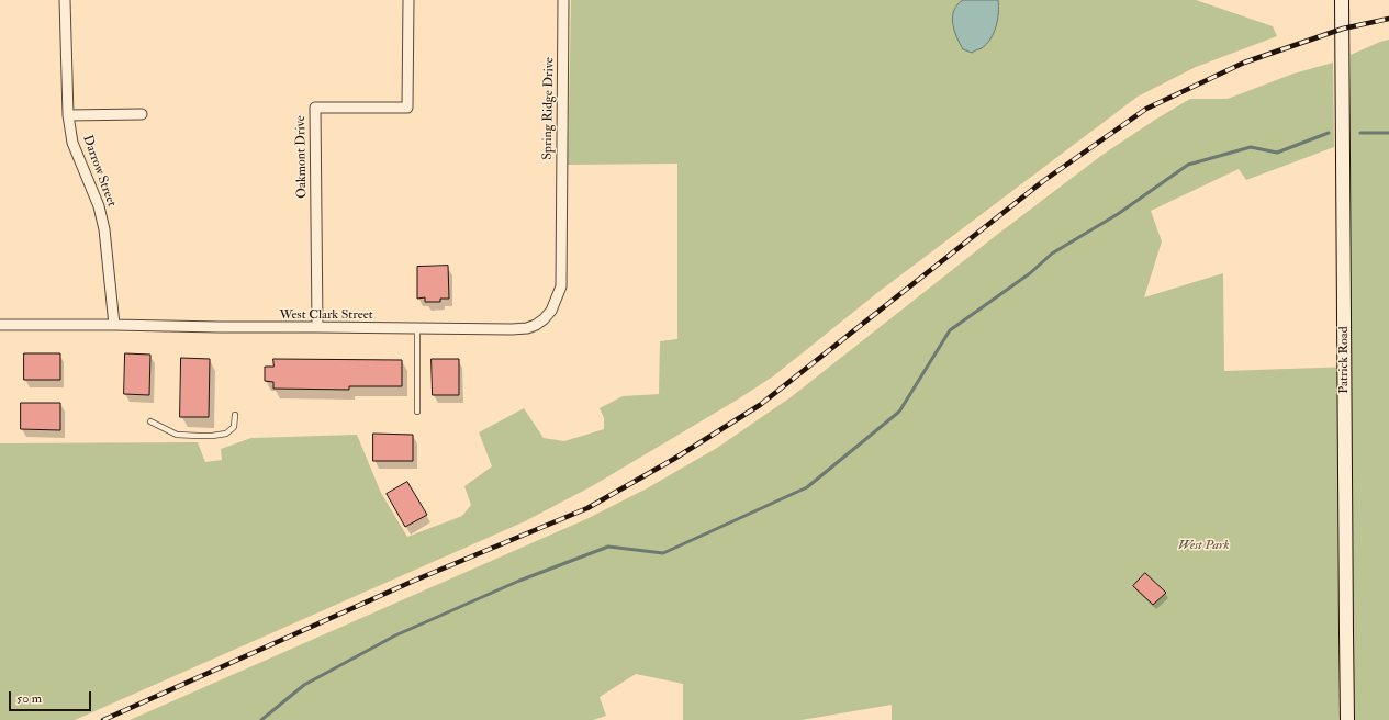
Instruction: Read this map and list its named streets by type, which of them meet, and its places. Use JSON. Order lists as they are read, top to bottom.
{
  "streets": {
    "street": [
      "Spring Ridge Drive",
      "Oakmont Drive",
      "Darrow Street",
      "West Clark Street",
      "Patrick Road"
    ]
  },
  "crossings": [
    ["Spring Ridge Drive", "West Clark Street"],
    ["Oakmont Drive", "West Clark Street"],
    ["Darrow Street", "West Clark Street"]
  ],
  "parks": ["West Park"],
  "scale_bar": "50 m"
}
